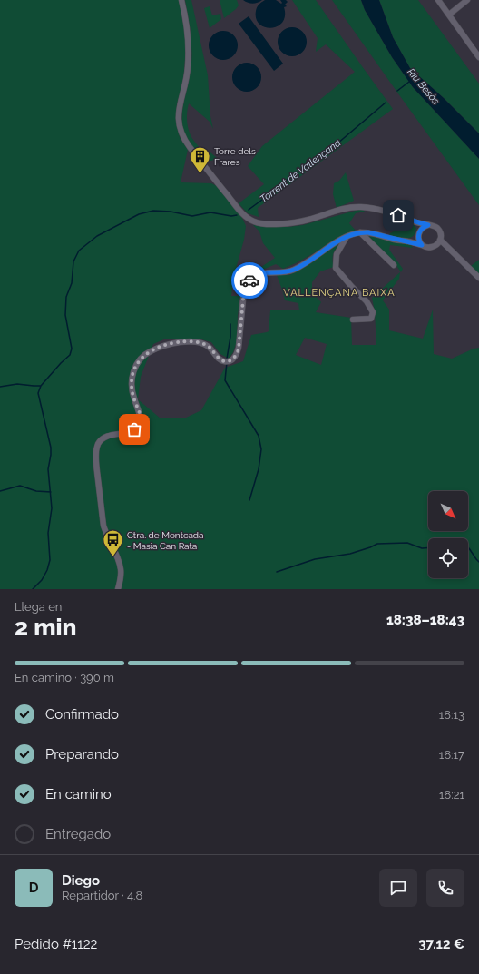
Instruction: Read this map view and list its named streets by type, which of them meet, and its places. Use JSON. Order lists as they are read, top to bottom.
{
  "districts": ["VALLENÇANA BAIXA"],
  "water": ["Riu Besòs", "Torrent de Vallençana"],
  "places": {
    "building": ["Torre dels Frares"],
    "bus stop": ["Ctra. de Montcada - Masia Can Rata"]
  },
  "north": "bottom right",
  "page": {
    "heading": ["2 min", "Llega en", "18:38–18:43"],
    "panel": [
      "Diego",
      "Repartidor · 4.8",
      "Pedido #1122",
      "37.12 €"
    ],
    "bar": "En camino · 390 m",
    "list": [
      ["Confirmado", "18:13"],
      ["Preparando", "18:17"],
      ["En camino", "18:21"],
      "Entregado"
    ],
    "round": "D"
  }
}
